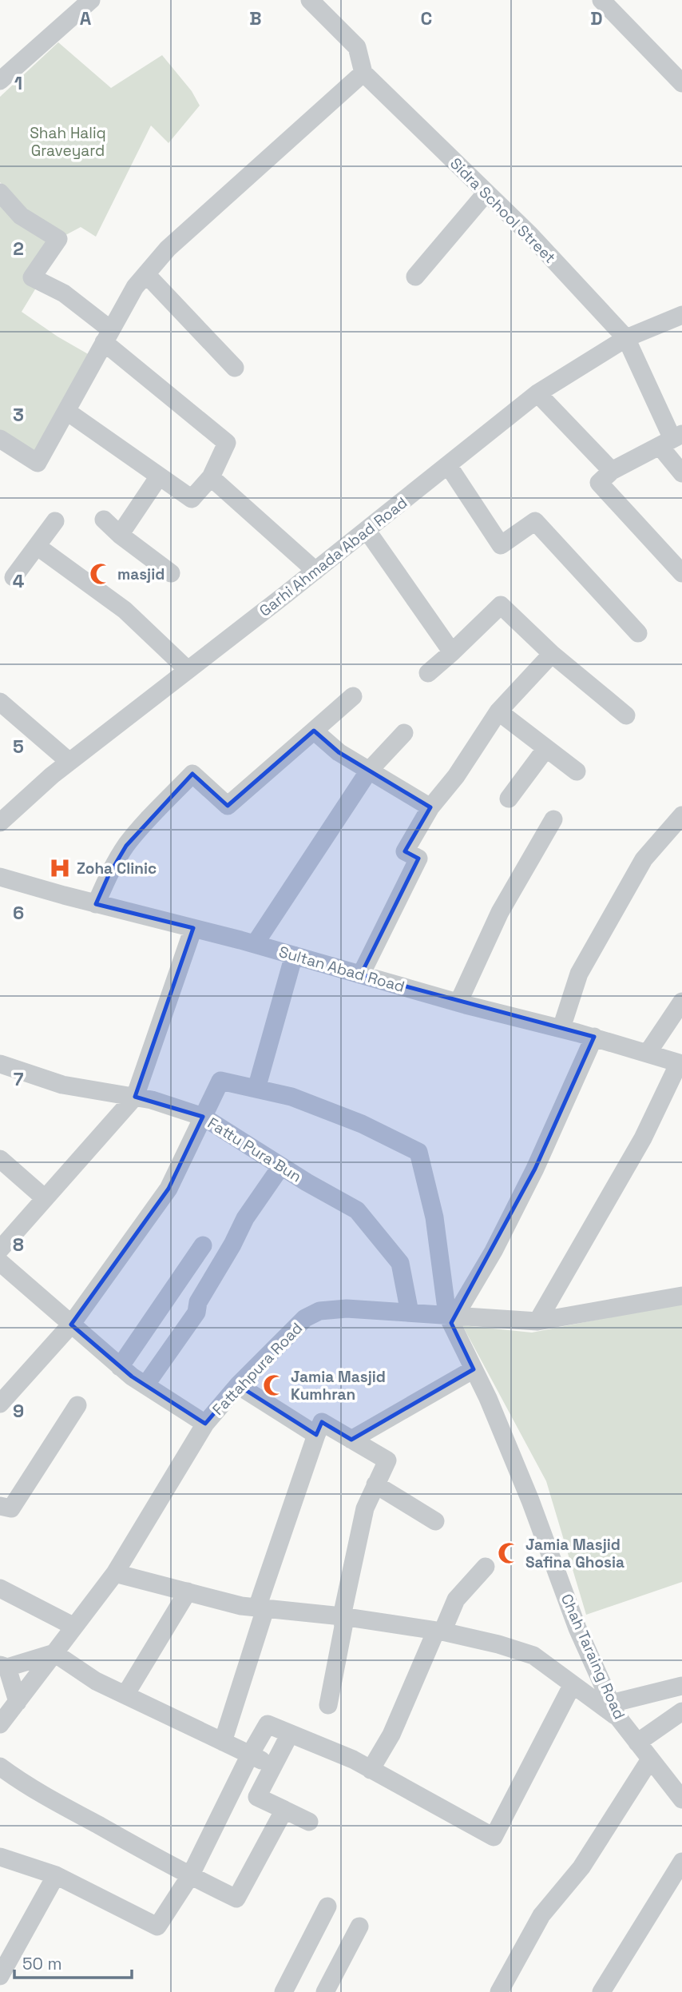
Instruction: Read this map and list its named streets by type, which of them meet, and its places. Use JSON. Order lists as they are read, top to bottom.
{
  "streets": {
    "street": [
      "Sidra School Street",
      "Garhi Ahmada Abad Road",
      "Sultan Abad Road",
      "Fattu Pura Bun",
      "Fattahpura Road",
      "Chah Taraing Road"
    ]
  },
  "crossings": [
    ["Sidra School Street", "Garhi Ahmada Abad Road"],
    ["Fattu Pura Bun", "Fattahpura Road"],
    ["Fattahpura Road", "Chah Taraing Road"]
  ],
  "parks": ["Shah Haliq Graveyard"],
  "places": {
    "mosque": ["masjid", "Jamia Masjid Kumhran", "Jamia Masjid Safina Ghosia"],
    "hospital": ["Zoha Clinic"]
  },
  "scale_bar": "50 m",
  "grid": {
    "columns": [
      "A",
      "B",
      "C",
      "D"
    ],
    "rows": [
      "1",
      "2",
      "3",
      "4",
      "5",
      "6",
      "7",
      "8",
      "9"
    ]
  }
}
